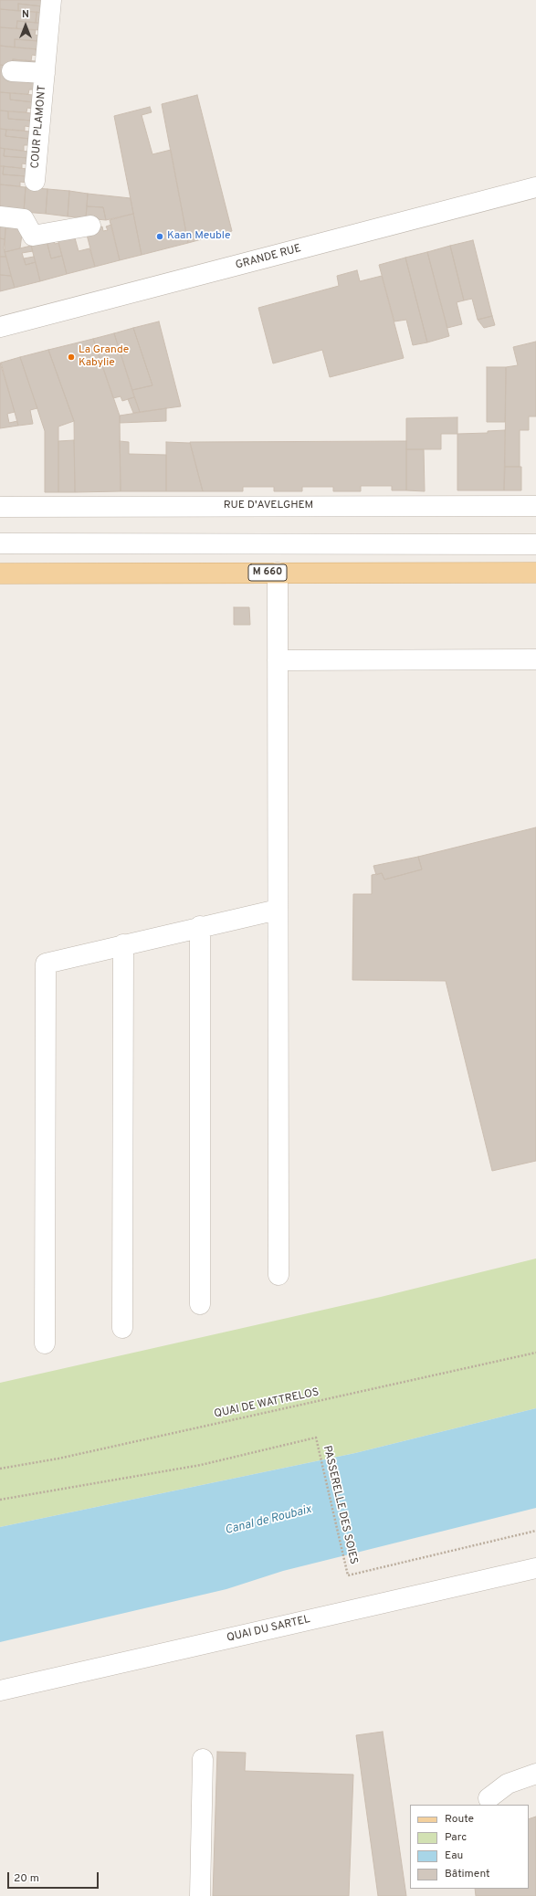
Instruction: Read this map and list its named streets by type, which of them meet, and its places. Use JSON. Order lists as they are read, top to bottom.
{
  "streets": {
    "main road": ["M 660"],
    "street": [
      "COUR PLAMONT",
      "GRANDE RUE",
      "RUE D'AVELGHEM",
      "QUAI DU SARTEL"
    ],
    "path": ["QUAI DE WATTRELOS", "PASSERELLE DES SOIES"]
  },
  "water": ["Canal de Roubaix"],
  "places": ["Kaan Meuble", "La Grande Kabylie"],
  "legend": [
    "Route",
    "Parc",
    "Eau",
    "Bâtiment"
  ],
  "scale_bar": "20 m",
  "north": "top"
}
